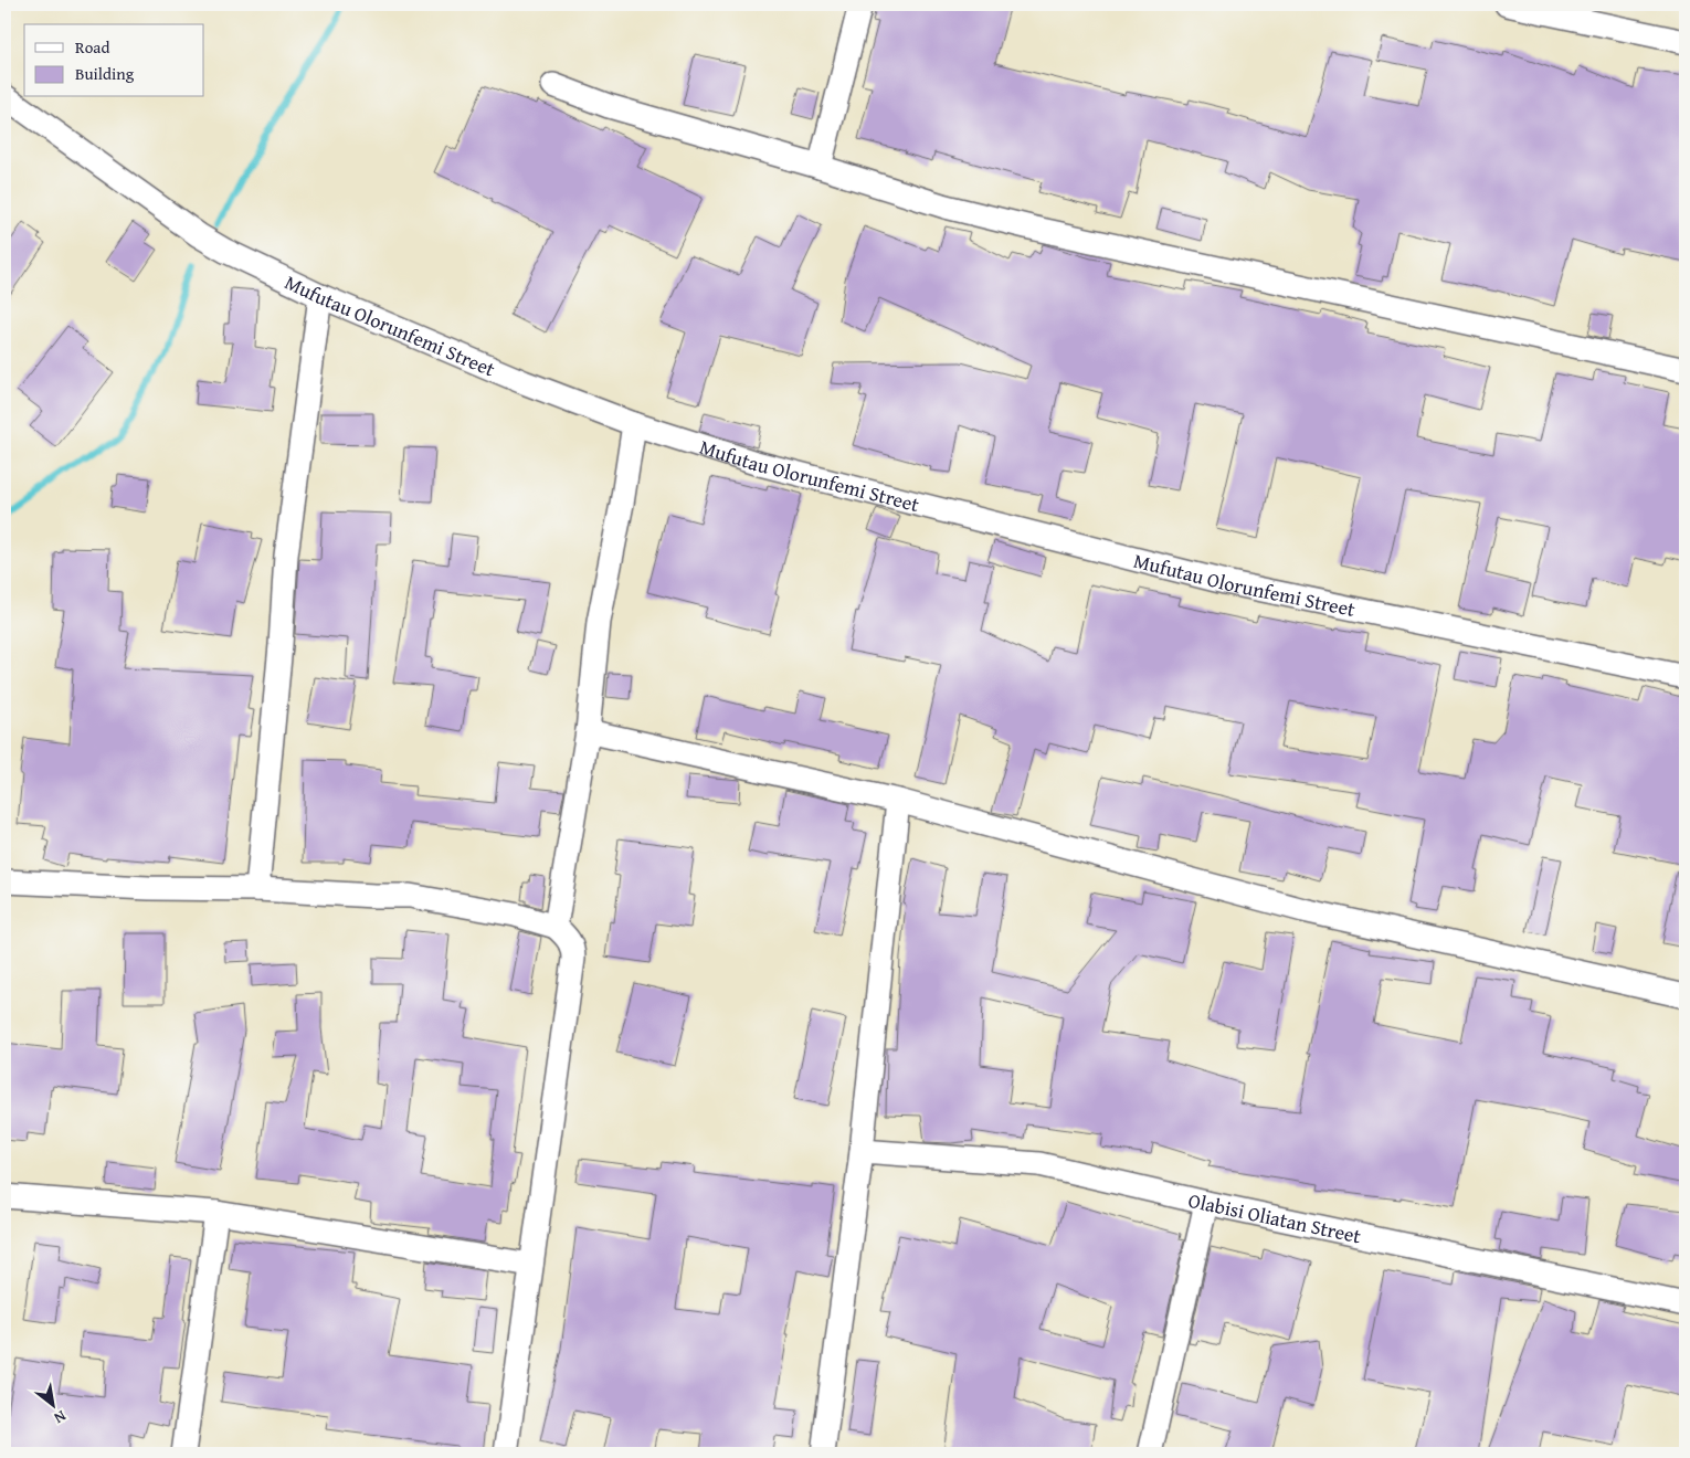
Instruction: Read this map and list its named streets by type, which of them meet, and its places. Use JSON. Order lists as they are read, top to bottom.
{
  "streets": {
    "street": ["Mufutau Olorunfemi Street", "Olabisi Oliatan Street"]
  },
  "legend": ["Road", "Building"],
  "north": "bottom right"
}
